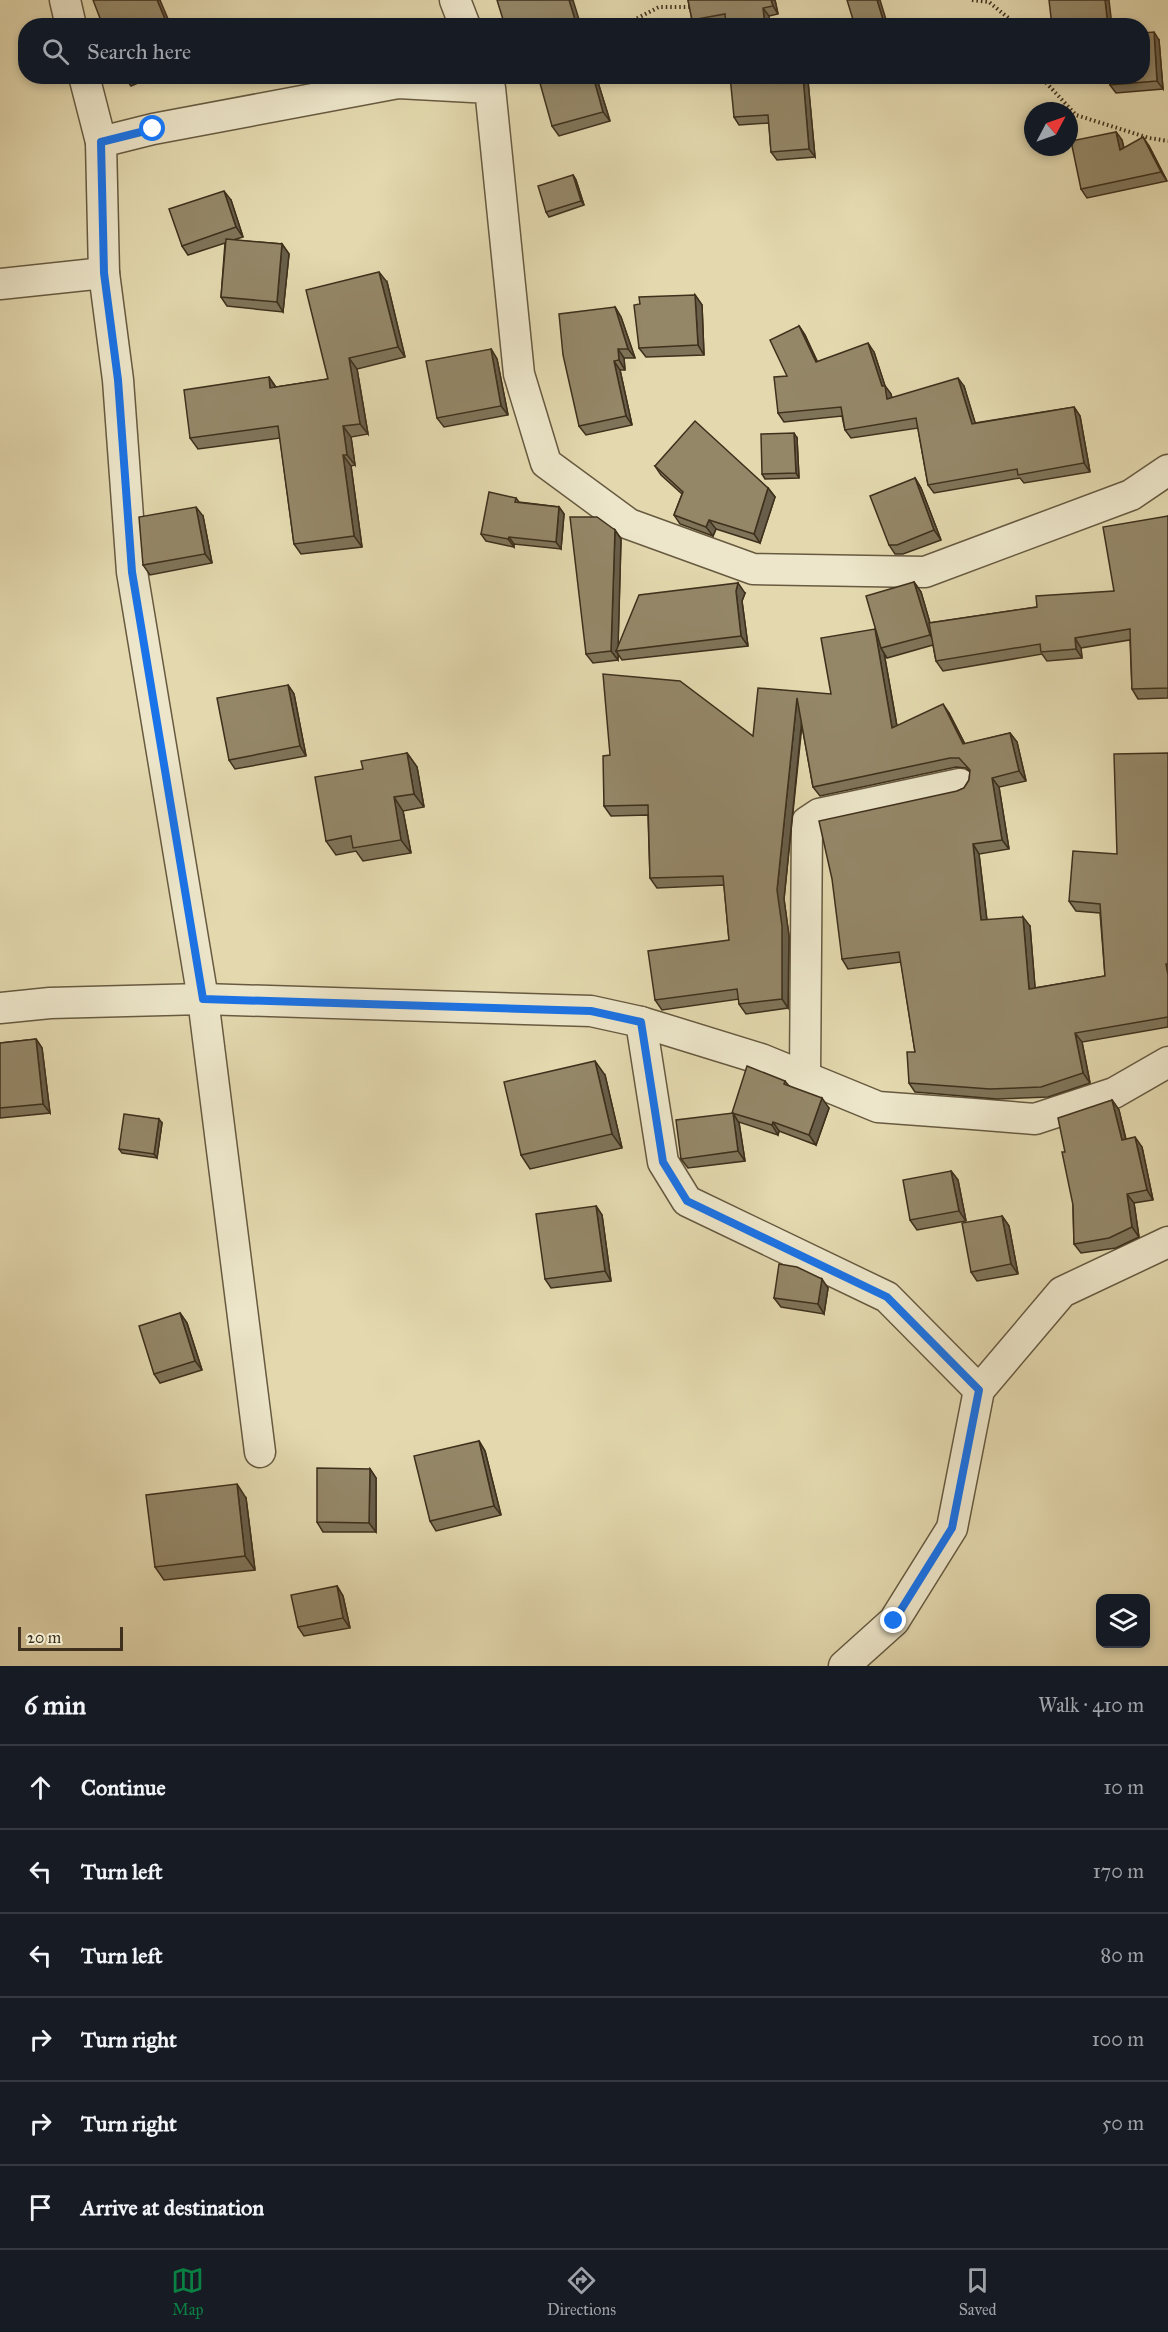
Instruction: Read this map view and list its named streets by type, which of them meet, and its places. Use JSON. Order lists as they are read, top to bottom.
{
  "scale_bar": "20 m",
  "north": "top right",
  "page": {
    "search": "Search here",
    "scale": "20 m",
    "heading": ["6 min", "Walk · 410 m"],
    "list": [
      ["Continue", "10 m"],
      ["Turn left", "170 m"],
      ["Turn left", "80 m"],
      ["Turn right", "100 m"],
      ["Turn right", "50 m"],
      "Arrive at destination"
    ],
    "nav": ["Map", "Directions", "Saved"]
  }
}
